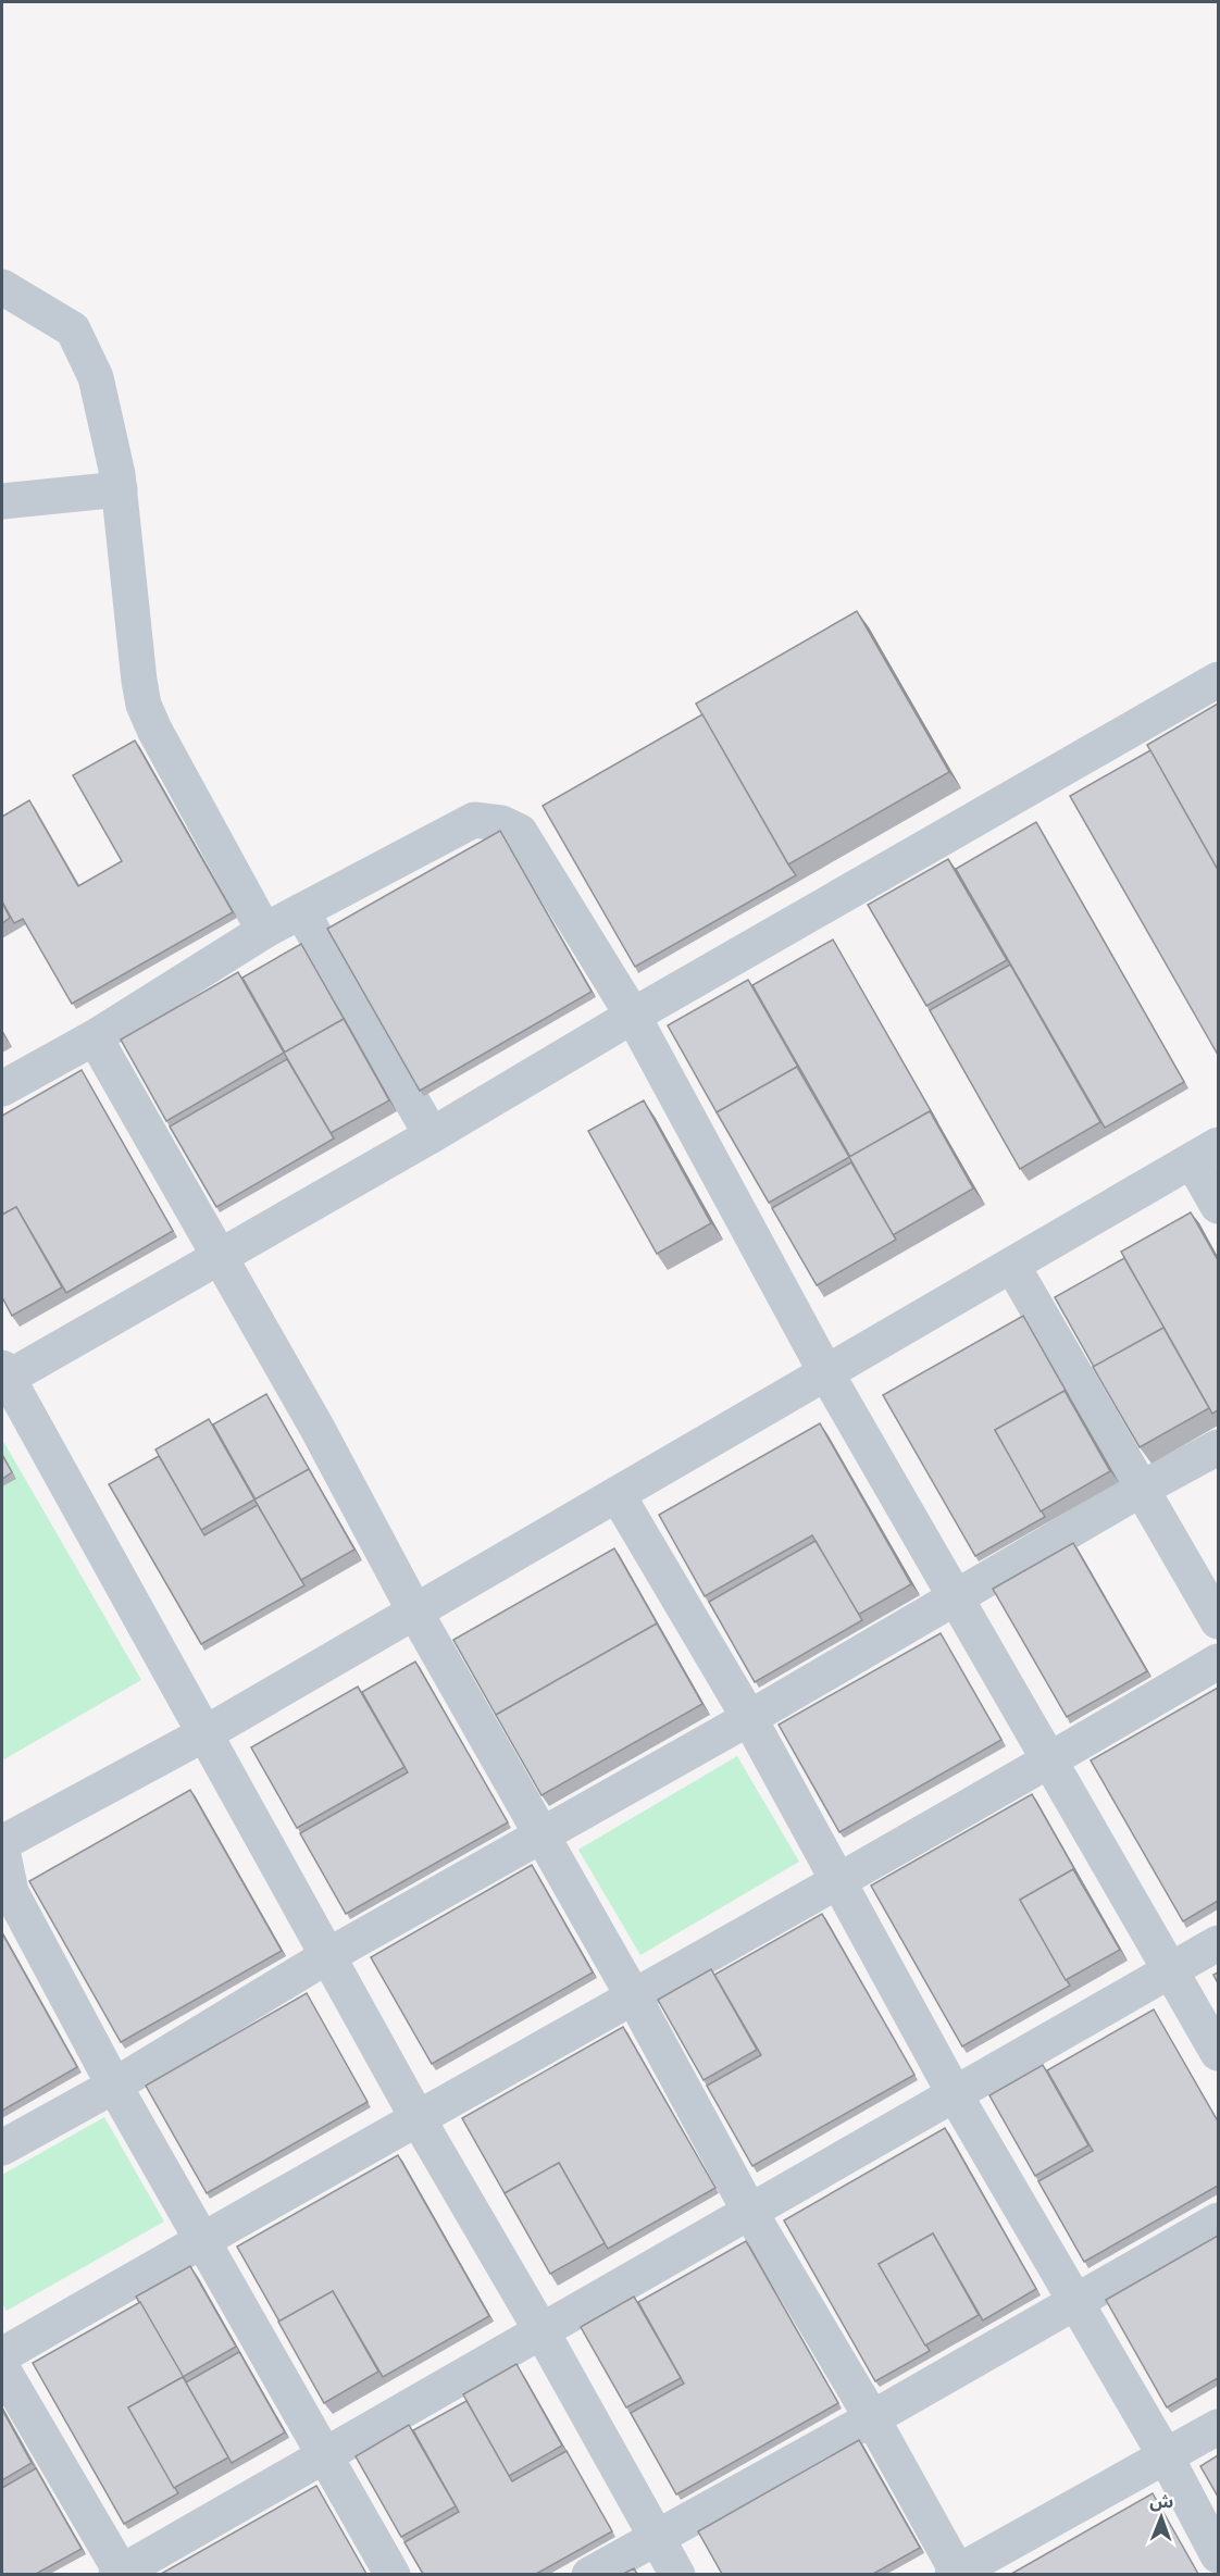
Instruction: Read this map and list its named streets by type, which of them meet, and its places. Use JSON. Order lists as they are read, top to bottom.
{
  "north": "top"
}
